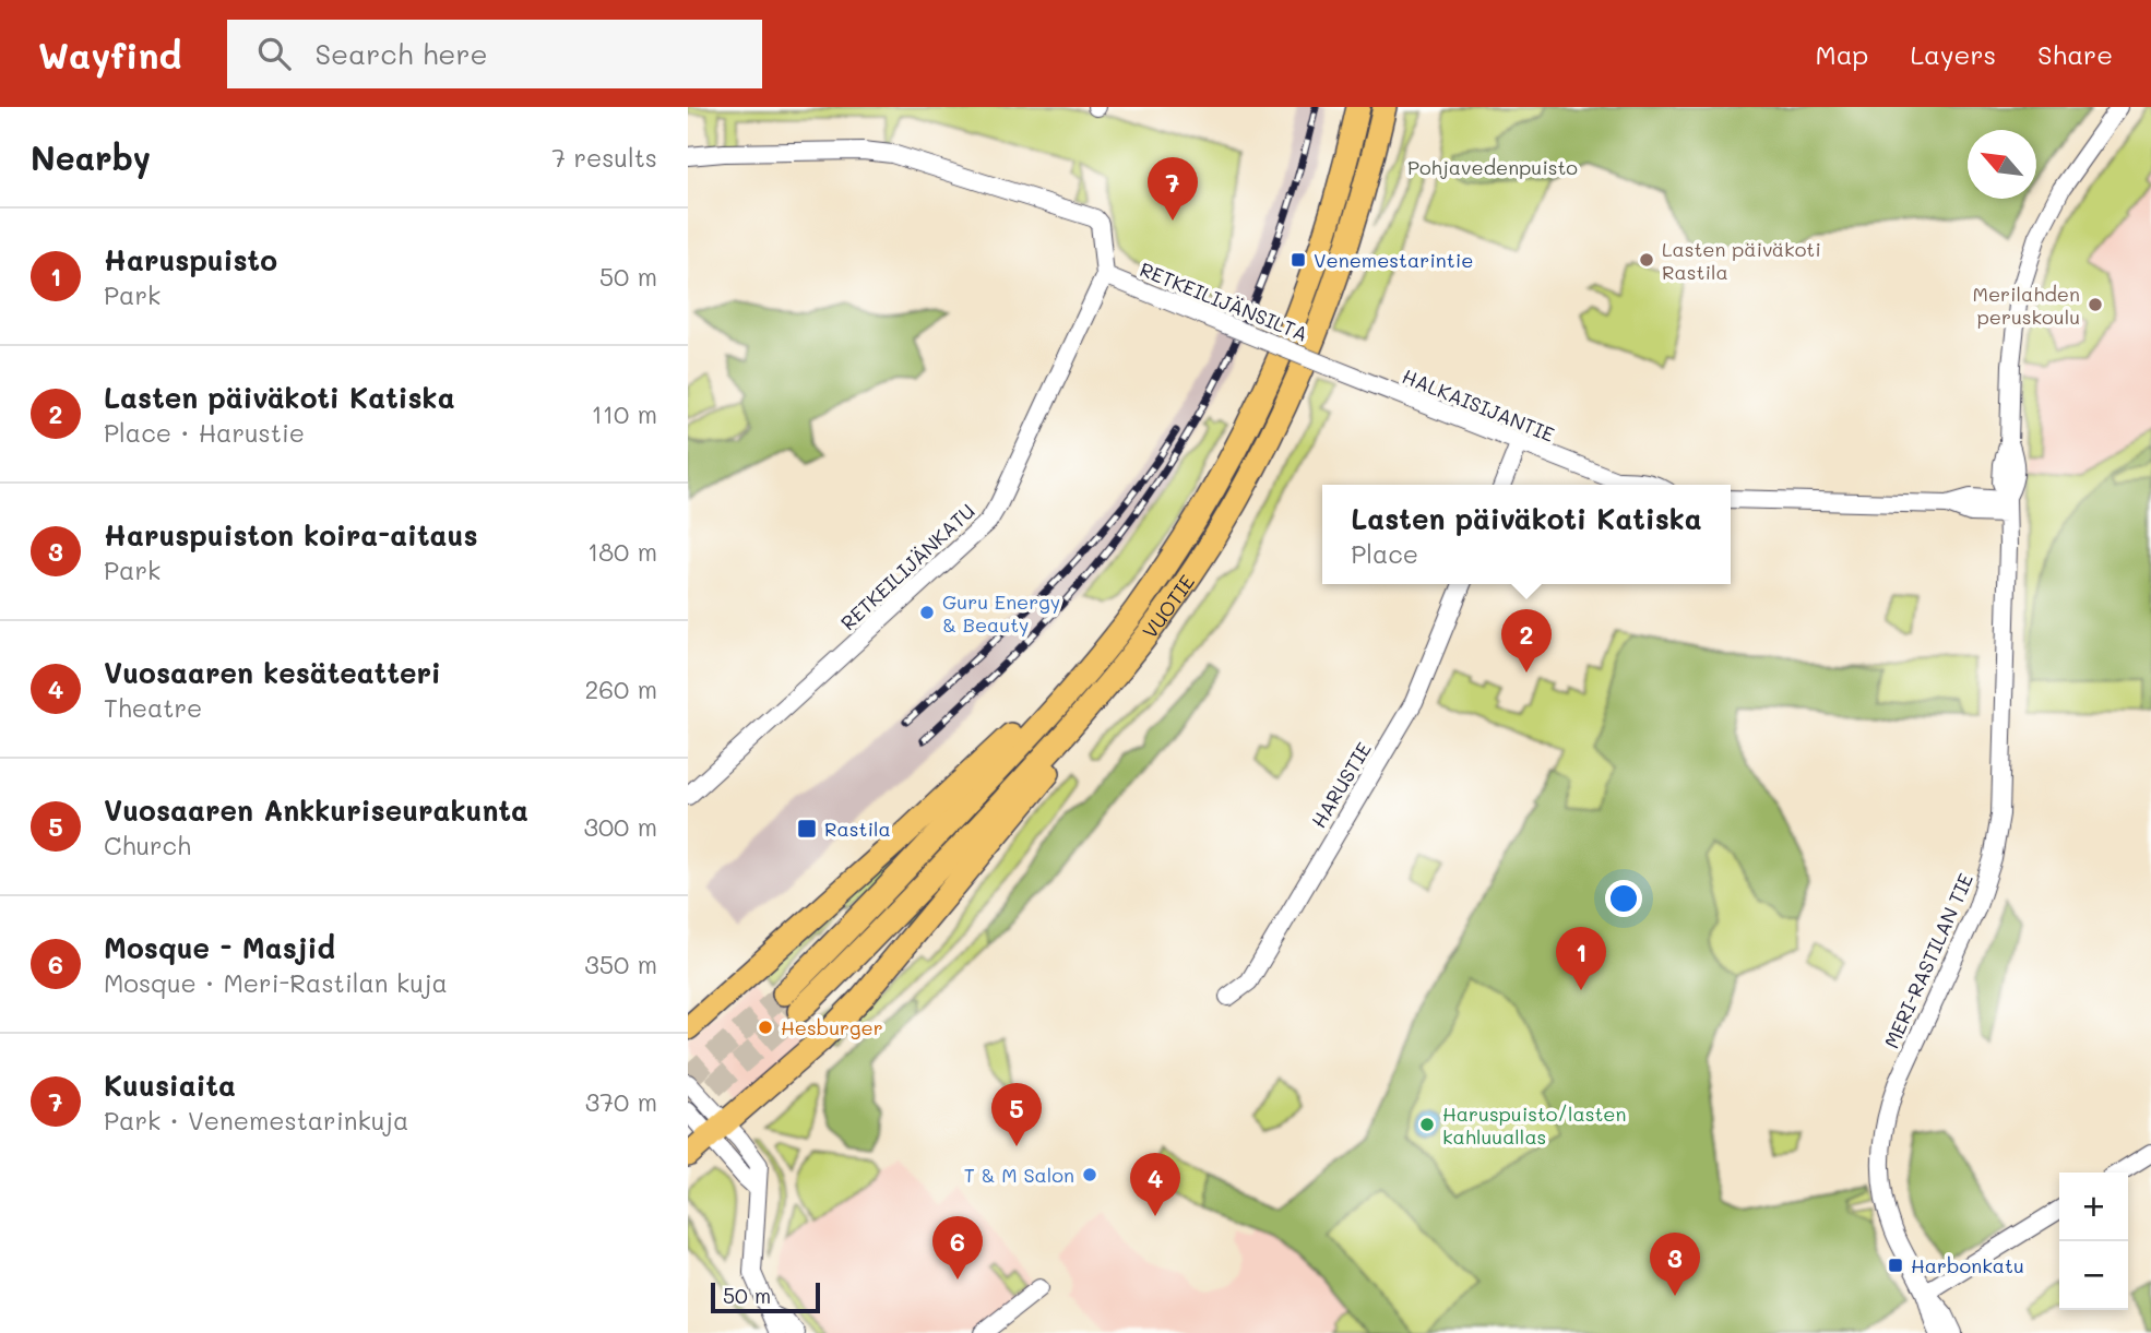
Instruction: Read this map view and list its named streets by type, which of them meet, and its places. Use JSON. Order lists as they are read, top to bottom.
{
  "streets": {
    "main road": ["VUOTIE"],
    "street": [
      "RETKEILIJÄNSILTA",
      "HALKAISIJANTIE",
      "RETKEILIJÄNKATU",
      "HARUSTIE",
      "MERI-RASTILAN TIE"
    ]
  },
  "crossings": [
    ["RETKEILIJÄNSILTA", "HALKAISIJANTIE"],
    ["RETKEILIJÄNSILTA", "RETKEILIJÄNKATU"]
  ],
  "parks": ["Pohjavedenpuisto"],
  "places": {
    "transit": ["Venemestarintie", "Rastila", "Harbonkatu"],
    "other": [
      "Lasten päiväkoti Rastila",
      "Merilahden peruskoulu",
      "Guru Energy & Beauty",
      "Hesburger",
      "Haruspuisto/lasten kahluuallas",
      "T & M Salon"
    ]
  },
  "scale_bar": "50 m",
  "north": "top left",
  "page": {
    "header": "Wayfind",
    "search": "Search here",
    "nav": ["Map", "Layers", "Share"],
    "heading": ["Nearby", "7 results"],
    "pins": [
      "7",
      "2",
      "1",
      "5",
      "4",
      "6",
      "3"
    ],
    "list": [
      {
        "mark": "1",
        "name": "Haruspuisto",
        "note": "Park",
        "value": "50 m"
      },
      {
        "mark": "2",
        "name": "Lasten päiväkoti Katiska",
        "note": "Place · Harustie",
        "value": "110 m"
      },
      {
        "mark": "3",
        "name": "Haruspuiston koira-aitaus",
        "note": "Park",
        "value": "180 m"
      },
      {
        "mark": "4",
        "name": "Vuosaaren kesäteatteri",
        "note": "Theatre",
        "value": "260 m"
      },
      {
        "mark": "5",
        "name": "Vuosaaren Ankkuriseurakunta",
        "note": "Church",
        "value": "300 m"
      },
      {
        "mark": "6",
        "name": "Mosque - Masjid",
        "note": "Mosque · Meri-Rastilan kuja",
        "value": "350 m"
      },
      {
        "mark": "7",
        "name": "Kuusiaita",
        "note": "Park · Venemestarinkuja",
        "value": "370 m"
      }
    ],
    "popup": ["Lasten päiväkoti Katiska", "Place"],
    "map_buttons": ["+", "−"],
    "scale": "50 m"
  }
}
